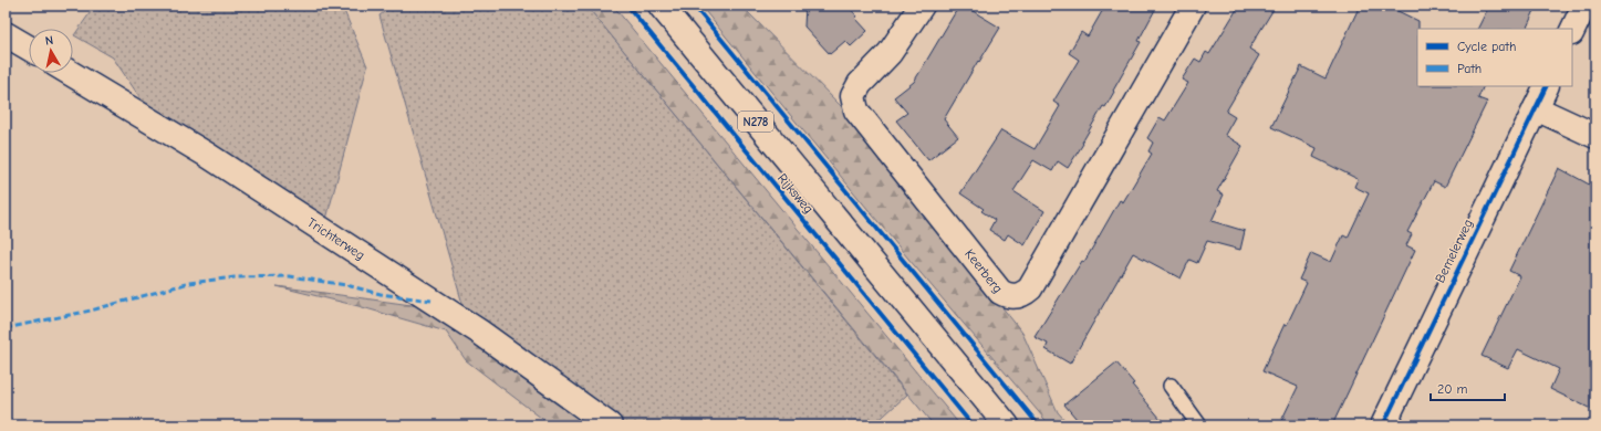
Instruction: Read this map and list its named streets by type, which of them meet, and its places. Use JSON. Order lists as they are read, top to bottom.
{
  "streets": {
    "street": [
      "N278",
      "Rijksweg",
      "Trichterweg",
      "Bemelerweg",
      "Keerberg"
    ]
  },
  "legend": ["Cycle path", "Path"],
  "scale_bar": "20 m",
  "north": "top"
}
